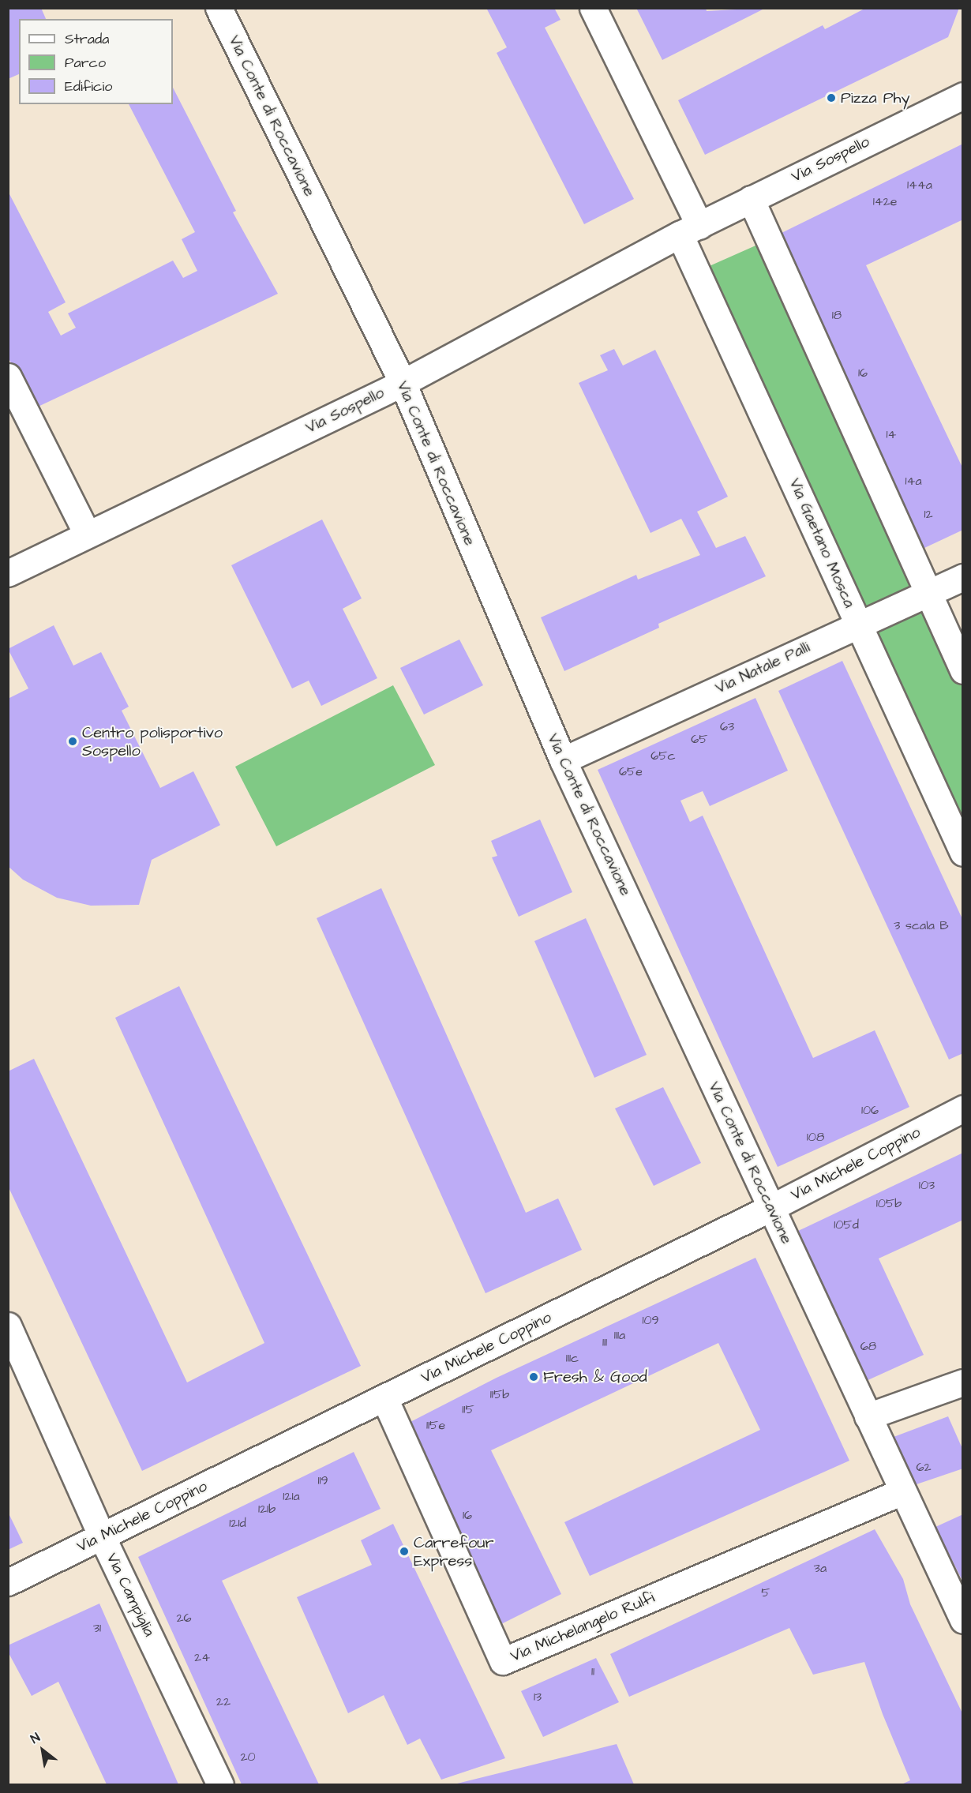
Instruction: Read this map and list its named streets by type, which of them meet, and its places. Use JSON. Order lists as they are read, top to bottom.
{
  "streets": {
    "street": [
      "Via Conte di Roccavione",
      "Via Sospello",
      "Via Gaetano Mosca",
      "Via Natale Palli",
      "Via Michele Coppino",
      "Via Campiglia",
      "Via Michelangelo Rulfi"
    ]
  },
  "crossings": [
    ["Via Conte di Roccavione", "Via Sospello"],
    ["Via Conte di Roccavione", "Via Natale Palli"],
    ["Via Conte di Roccavione", "Via Michele Coppino"],
    ["Via Conte di Roccavione", "Via Michelangelo Rulfi"],
    ["Via Sospello", "Via Gaetano Mosca"],
    ["Via Gaetano Mosca", "Via Natale Palli"],
    ["Via Michele Coppino", "Via Campiglia"],
    ["Via Michele Coppino", "Via Michelangelo Rulfi"]
  ],
  "places": [
    "Pizza Phy",
    "Centro polisportivo Sospello",
    "Fresh & Good",
    "Carrefour Express"
  ],
  "house_numbers": [
    "144a",
    "142e",
    "18",
    "16",
    "14",
    "14a",
    "12",
    "63",
    "65",
    "65c",
    "65e",
    "3 scala B",
    "106",
    "108",
    "103",
    "105b",
    "105d",
    "109",
    "111a",
    "111",
    "68",
    "111c",
    "115b",
    "115",
    "115e",
    "62",
    "119",
    "121a",
    "121b",
    "16",
    "121d",
    "3a",
    "5",
    "26",
    "31",
    "24",
    "11",
    "13",
    "22",
    "20"
  ],
  "legend": ["Strada", "Parco", "Edificio"],
  "north": "top left"
}
